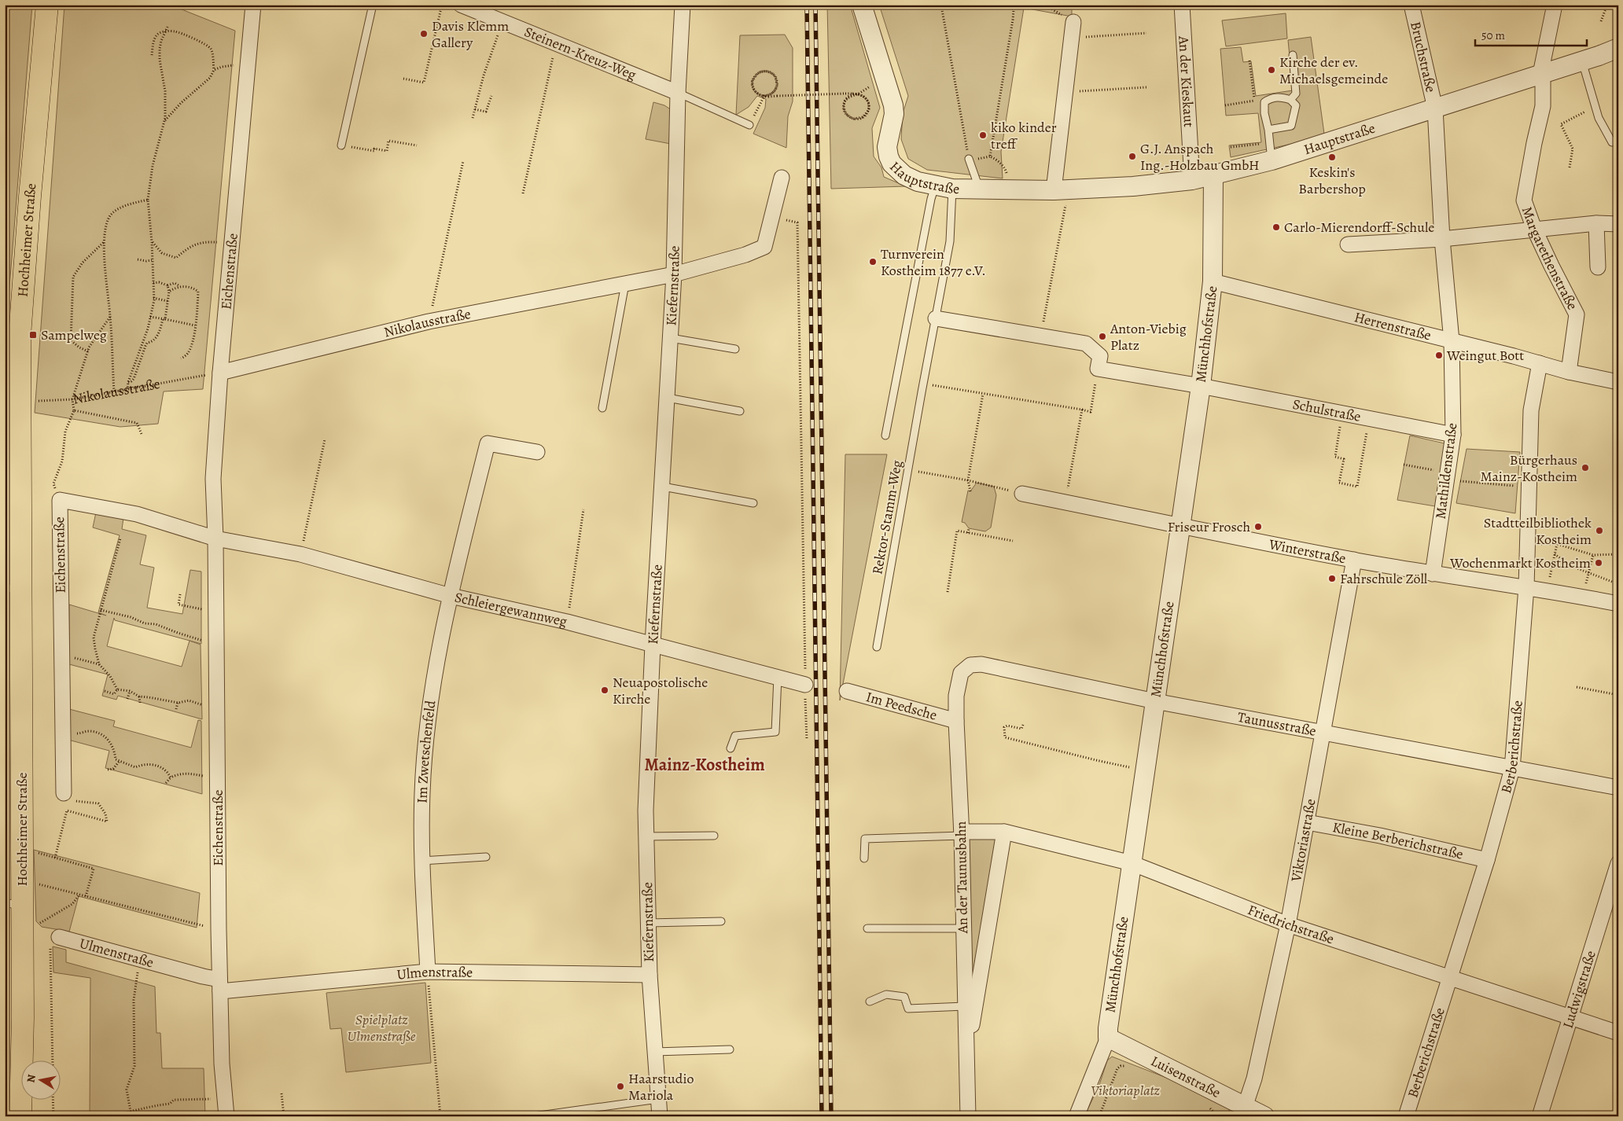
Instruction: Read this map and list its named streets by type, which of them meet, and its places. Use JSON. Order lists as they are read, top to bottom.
{
  "streets": {
    "main road": ["Hochheimer Straße"],
    "street": [
      "Steinern-Kreuz-Weg",
      "Bruchstraße",
      "An der Kieskaut",
      "Hauptstraße",
      "Margarethenstraße",
      "Eichenstraße",
      "Kiefernstraße",
      "Nikolausstraße",
      "Herrenstraße",
      "Münchhofstraße",
      "Schulstraße",
      "Mathildenstraße",
      "Winterstraße",
      "Schleiergewannweg",
      "Im Peedsche",
      "Taunusstraße",
      "Berberichstraße",
      "Im Zwetschenfeld",
      "Viktoriastraße",
      "Kleine Berberichstraße",
      "An der Taunusbahn",
      "Friedrichstraße",
      "Ulmenstraße",
      "Ludwigstraße",
      "Luisenstraße"
    ],
    "lane": ["Rektor-Stamm-Weg"]
  },
  "crossings": [
    ["Steinern-Kreuz-Weg", "Kiefernstraße"],
    ["Bruchstraße", "Hauptstraße"],
    ["Bruchstraße", "Mathildenstraße"],
    ["An der Kieskaut", "Hauptstraße"],
    ["Hauptstraße", "Margarethenstraße"],
    ["Hauptstraße", "Münchhofstraße"],
    ["Hauptstraße", "Mathildenstraße"],
    ["Hochheimer Straße", "Nikolausstraße"],
    ["Margarethenstraße", "Herrenstraße"],
    ["Eichenstraße", "Nikolausstraße"],
    ["Eichenstraße", "Schleiergewannweg"],
    ["Eichenstraße", "Ulmenstraße"],
    ["Kiefernstraße", "Nikolausstraße"],
    ["Kiefernstraße", "Schleiergewannweg"],
    ["Kiefernstraße", "Ulmenstraße"],
    ["Herrenstraße", "Münchhofstraße"],
    ["Herrenstraße", "Mathildenstraße"],
    ["Herrenstraße", "Berberichstraße"],
    ["Münchhofstraße", "Schulstraße"],
    ["Münchhofstraße", "Winterstraße"],
    ["Münchhofstraße", "Taunusstraße"],
    ["Münchhofstraße", "Friedrichstraße"],
    ["Münchhofstraße", "Luisenstraße"],
    ["Schulstraße", "Mathildenstraße"],
    ["Mathildenstraße", "Winterstraße"],
    ["Winterstraße", "Berberichstraße"],
    ["Winterstraße", "Viktoriastraße"],
    ["Schleiergewannweg", "Im Zwetschenfeld"],
    ["Im Peedsche", "An der Taunusbahn"],
    ["Taunusstraße", "Berberichstraße"],
    ["Taunusstraße", "Viktoriastraße"],
    ["Taunusstraße", "An der Taunusbahn"],
    ["Berberichstraße", "Kleine Berberichstraße"],
    ["Berberichstraße", "Friedrichstraße"],
    ["Im Zwetschenfeld", "Ulmenstraße"],
    ["Viktoriastraße", "Kleine Berberichstraße"],
    ["Viktoriastraße", "Friedrichstraße"],
    ["Viktoriastraße", "Luisenstraße"],
    ["An der Taunusbahn", "Friedrichstraße"],
    ["Friedrichstraße", "Ludwigstraße"]
  ],
  "districts": ["Mainz-Kostheim"],
  "parks": ["Spielplatz Ulmenstraße", "Viktoriaplatz"],
  "places": {
    "other": [
      "Davis Klemm Gallery",
      "Kirche der ev. Michaelsgemeinde",
      "kiko kinder treff",
      "G.J. Anspach Ing.-Holzbau GmbH",
      "Keskin's Barbershop",
      "Carlo-Mierendorff-Schule",
      "Turnverein Kostheim 1877 e.V.",
      "Anton-Viebig Platz",
      "Weingut Bott",
      "Bürgerhaus Mainz-Kostheim",
      "Friseur Frosch",
      "Stadtteilbibliothek Kostheim",
      "Wochenmarkt Kostheim",
      "Fahrschule Zöll",
      "Neuapostolische Kirche",
      "Haarstudio Mariola"
    ],
    "transit": ["Sampelweg"]
  },
  "scale_bar": "50 m",
  "north": "left"
}
